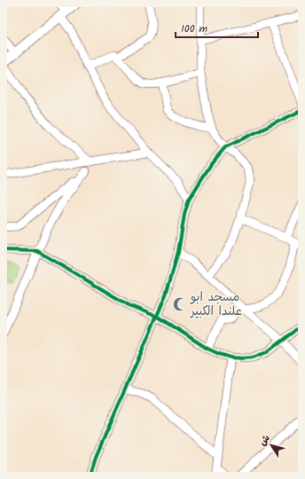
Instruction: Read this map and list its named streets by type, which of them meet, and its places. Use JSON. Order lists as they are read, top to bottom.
{
  "places": {
    "mosque": ["مسجد ابو علندا الكبير"]
  },
  "scale_bar": "100 m",
  "north": "top left"
}
